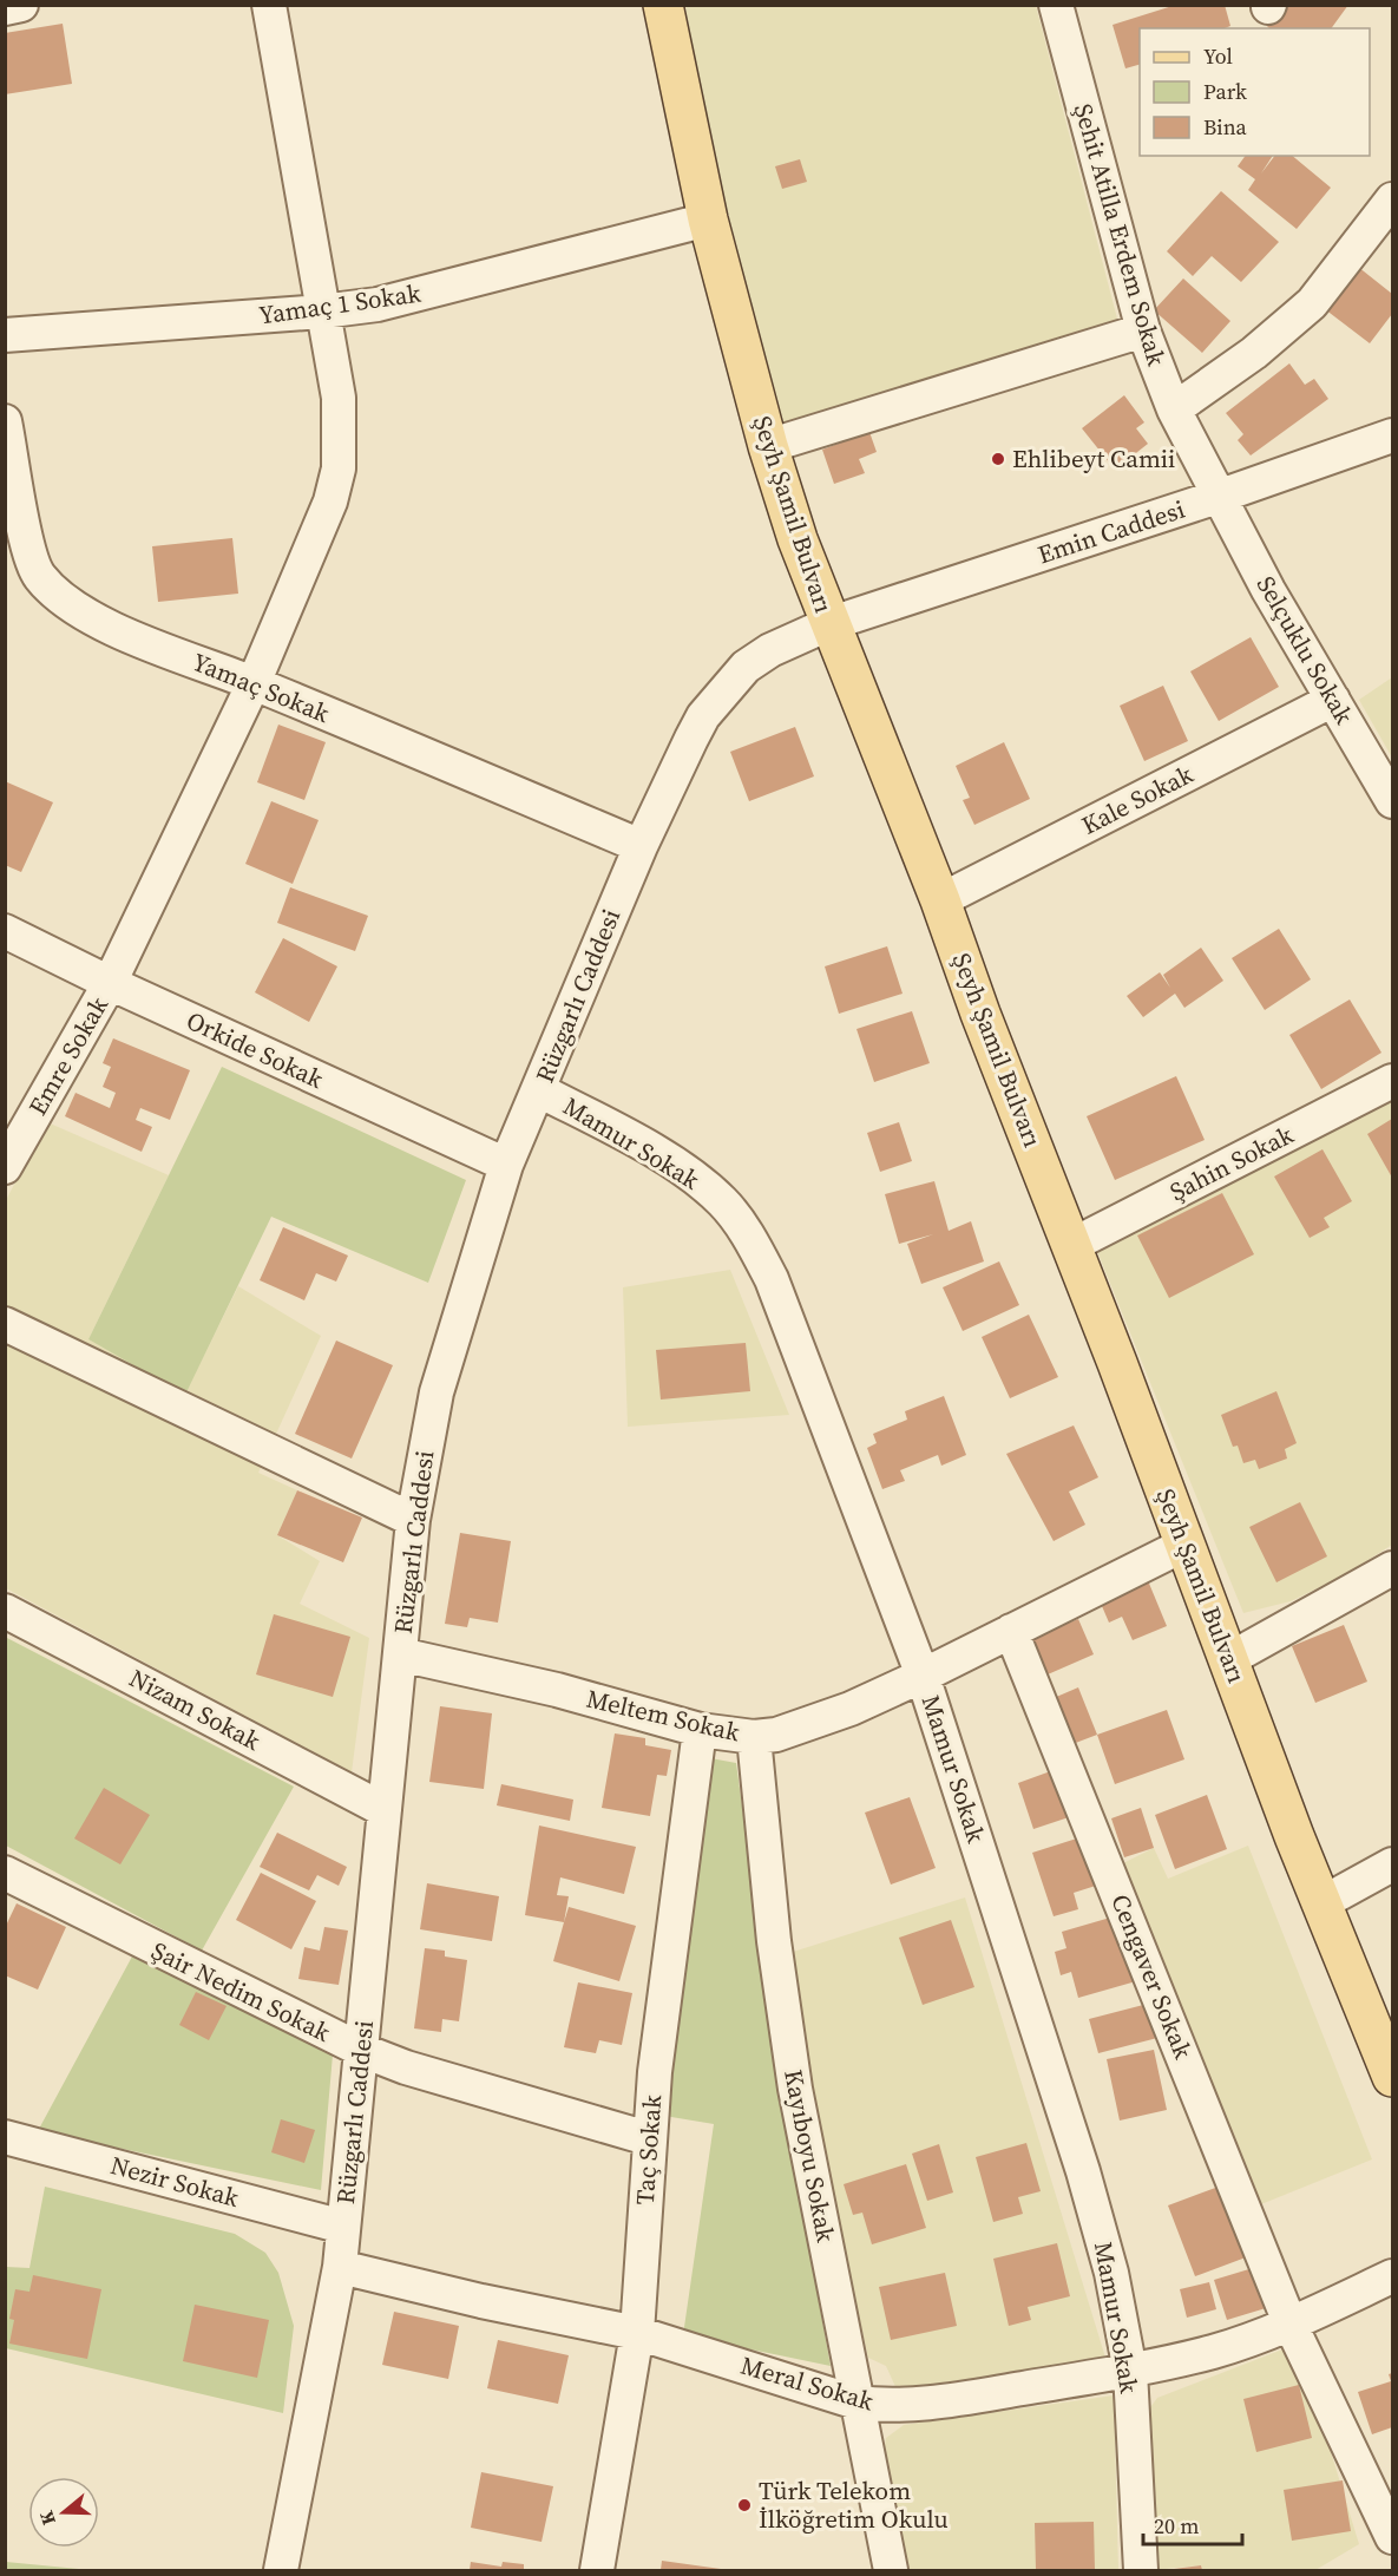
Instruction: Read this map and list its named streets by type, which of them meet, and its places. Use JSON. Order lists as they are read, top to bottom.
{
  "streets": {
    "main road": ["Şeyh Şamil Bulvarı"],
    "street": [
      "Şehit Atilla Erdem Sokak",
      "Yamaç 1 Sokak",
      "Emin Caddesi",
      "Selçuklu Sokak",
      "Yamaç Sokak",
      "Kale Sokak",
      "Rüzgarlı Caddesi",
      "Orkide Sokak",
      "Emre Sokak",
      "Mamur Sokak",
      "Şahin Sokak",
      "Nizam Sokak",
      "Meltem Sokak",
      "Cengaver Sokak",
      "Şair Nedim Sokak",
      "Taç Sokak",
      "Kayıboyu Sokak",
      "Nezir Sokak",
      "Meral Sokak"
    ]
  },
  "crossings": [
    ["Şehit Atilla Erdem Sokak", "Emin Caddesi"],
    ["Şehit Atilla Erdem Sokak", "Selçuklu Sokak"],
    ["Yamaç 1 Sokak", "Şeyh Şamil Bulvarı"],
    ["Yamaç 1 Sokak", "Emre Sokak"],
    ["Şeyh Şamil Bulvarı", "Emin Caddesi"],
    ["Şeyh Şamil Bulvarı", "Kale Sokak"],
    ["Şeyh Şamil Bulvarı", "Rüzgarlı Caddesi"],
    ["Şeyh Şamil Bulvarı", "Şahin Sokak"],
    ["Şeyh Şamil Bulvarı", "Meltem Sokak"],
    ["Emin Caddesi", "Selçuklu Sokak"],
    ["Emin Caddesi", "Rüzgarlı Caddesi"],
    ["Selçuklu Sokak", "Kale Sokak"],
    ["Yamaç Sokak", "Rüzgarlı Caddesi"],
    ["Yamaç Sokak", "Emre Sokak"],
    ["Rüzgarlı Caddesi", "Orkide Sokak"],
    ["Rüzgarlı Caddesi", "Mamur Sokak"],
    ["Rüzgarlı Caddesi", "Nizam Sokak"],
    ["Rüzgarlı Caddesi", "Meltem Sokak"],
    ["Rüzgarlı Caddesi", "Şair Nedim Sokak"],
    ["Rüzgarlı Caddesi", "Nezir Sokak"],
    ["Rüzgarlı Caddesi", "Meral Sokak"],
    ["Orkide Sokak", "Emre Sokak"],
    ["Mamur Sokak", "Meltem Sokak"],
    ["Mamur Sokak", "Meral Sokak"],
    ["Meltem Sokak", "Cengaver Sokak"],
    ["Meltem Sokak", "Taç Sokak"],
    ["Meltem Sokak", "Kayıboyu Sokak"],
    ["Cengaver Sokak", "Meral Sokak"],
    ["Şair Nedim Sokak", "Taç Sokak"],
    ["Taç Sokak", "Meral Sokak"],
    ["Kayıboyu Sokak", "Meral Sokak"]
  ],
  "places": ["Ehlibeyt Camii", "Türk Telekom İlköğretim Okulu"],
  "legend": ["Yol", "Park", "Bina"],
  "scale_bar": "20 m",
  "north": "left"
}
